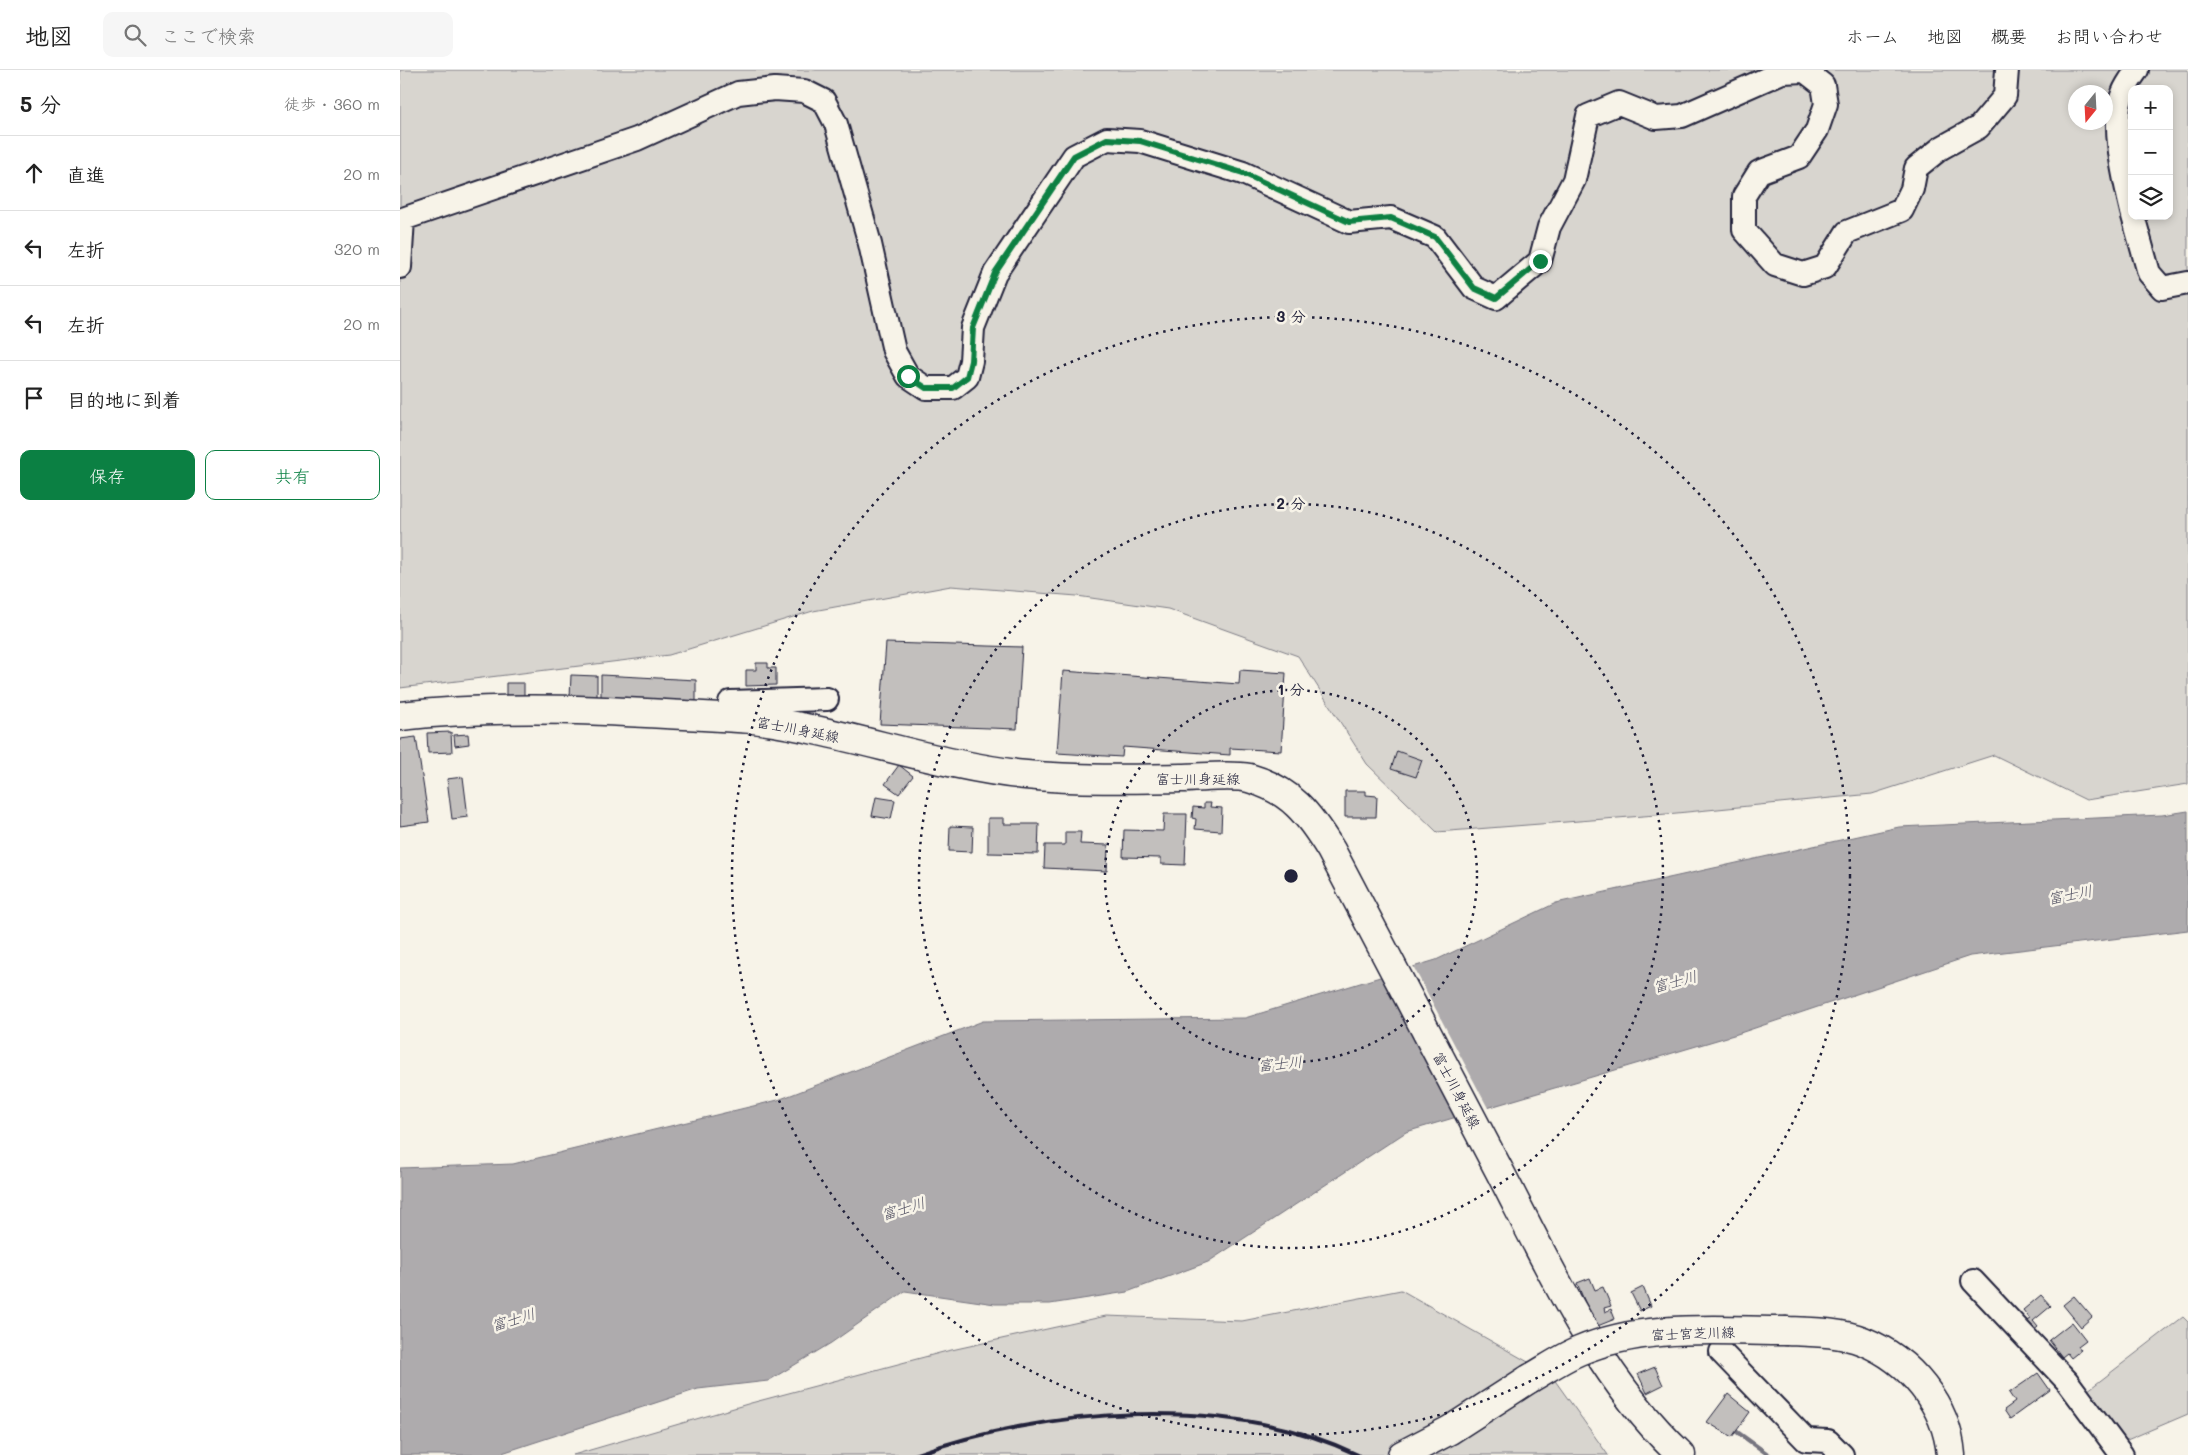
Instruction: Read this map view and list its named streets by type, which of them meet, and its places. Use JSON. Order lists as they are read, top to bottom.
{
  "streets": {
    "main road": ["富士川身延線", "富士宮芝川線"]
  },
  "water": ["富士川"],
  "north": "bottom",
  "page": {
    "header": "地図",
    "search": "ここで検索",
    "nav": [
      "ホーム",
      "地図",
      "概要",
      "お問い合わせ"
    ],
    "heading": ["5 分", "徒歩 · 360 m"],
    "map_buttons": ["+", "−"],
    "list": [
      ["直進", "20 m"],
      ["左折", "320 m"],
      ["左折", "20 m"],
      "目的地に到着"
    ],
    "buttons": ["保存", "共有"]
  },
  "rings": ["3 分", "2 分", "1 分"]
}
